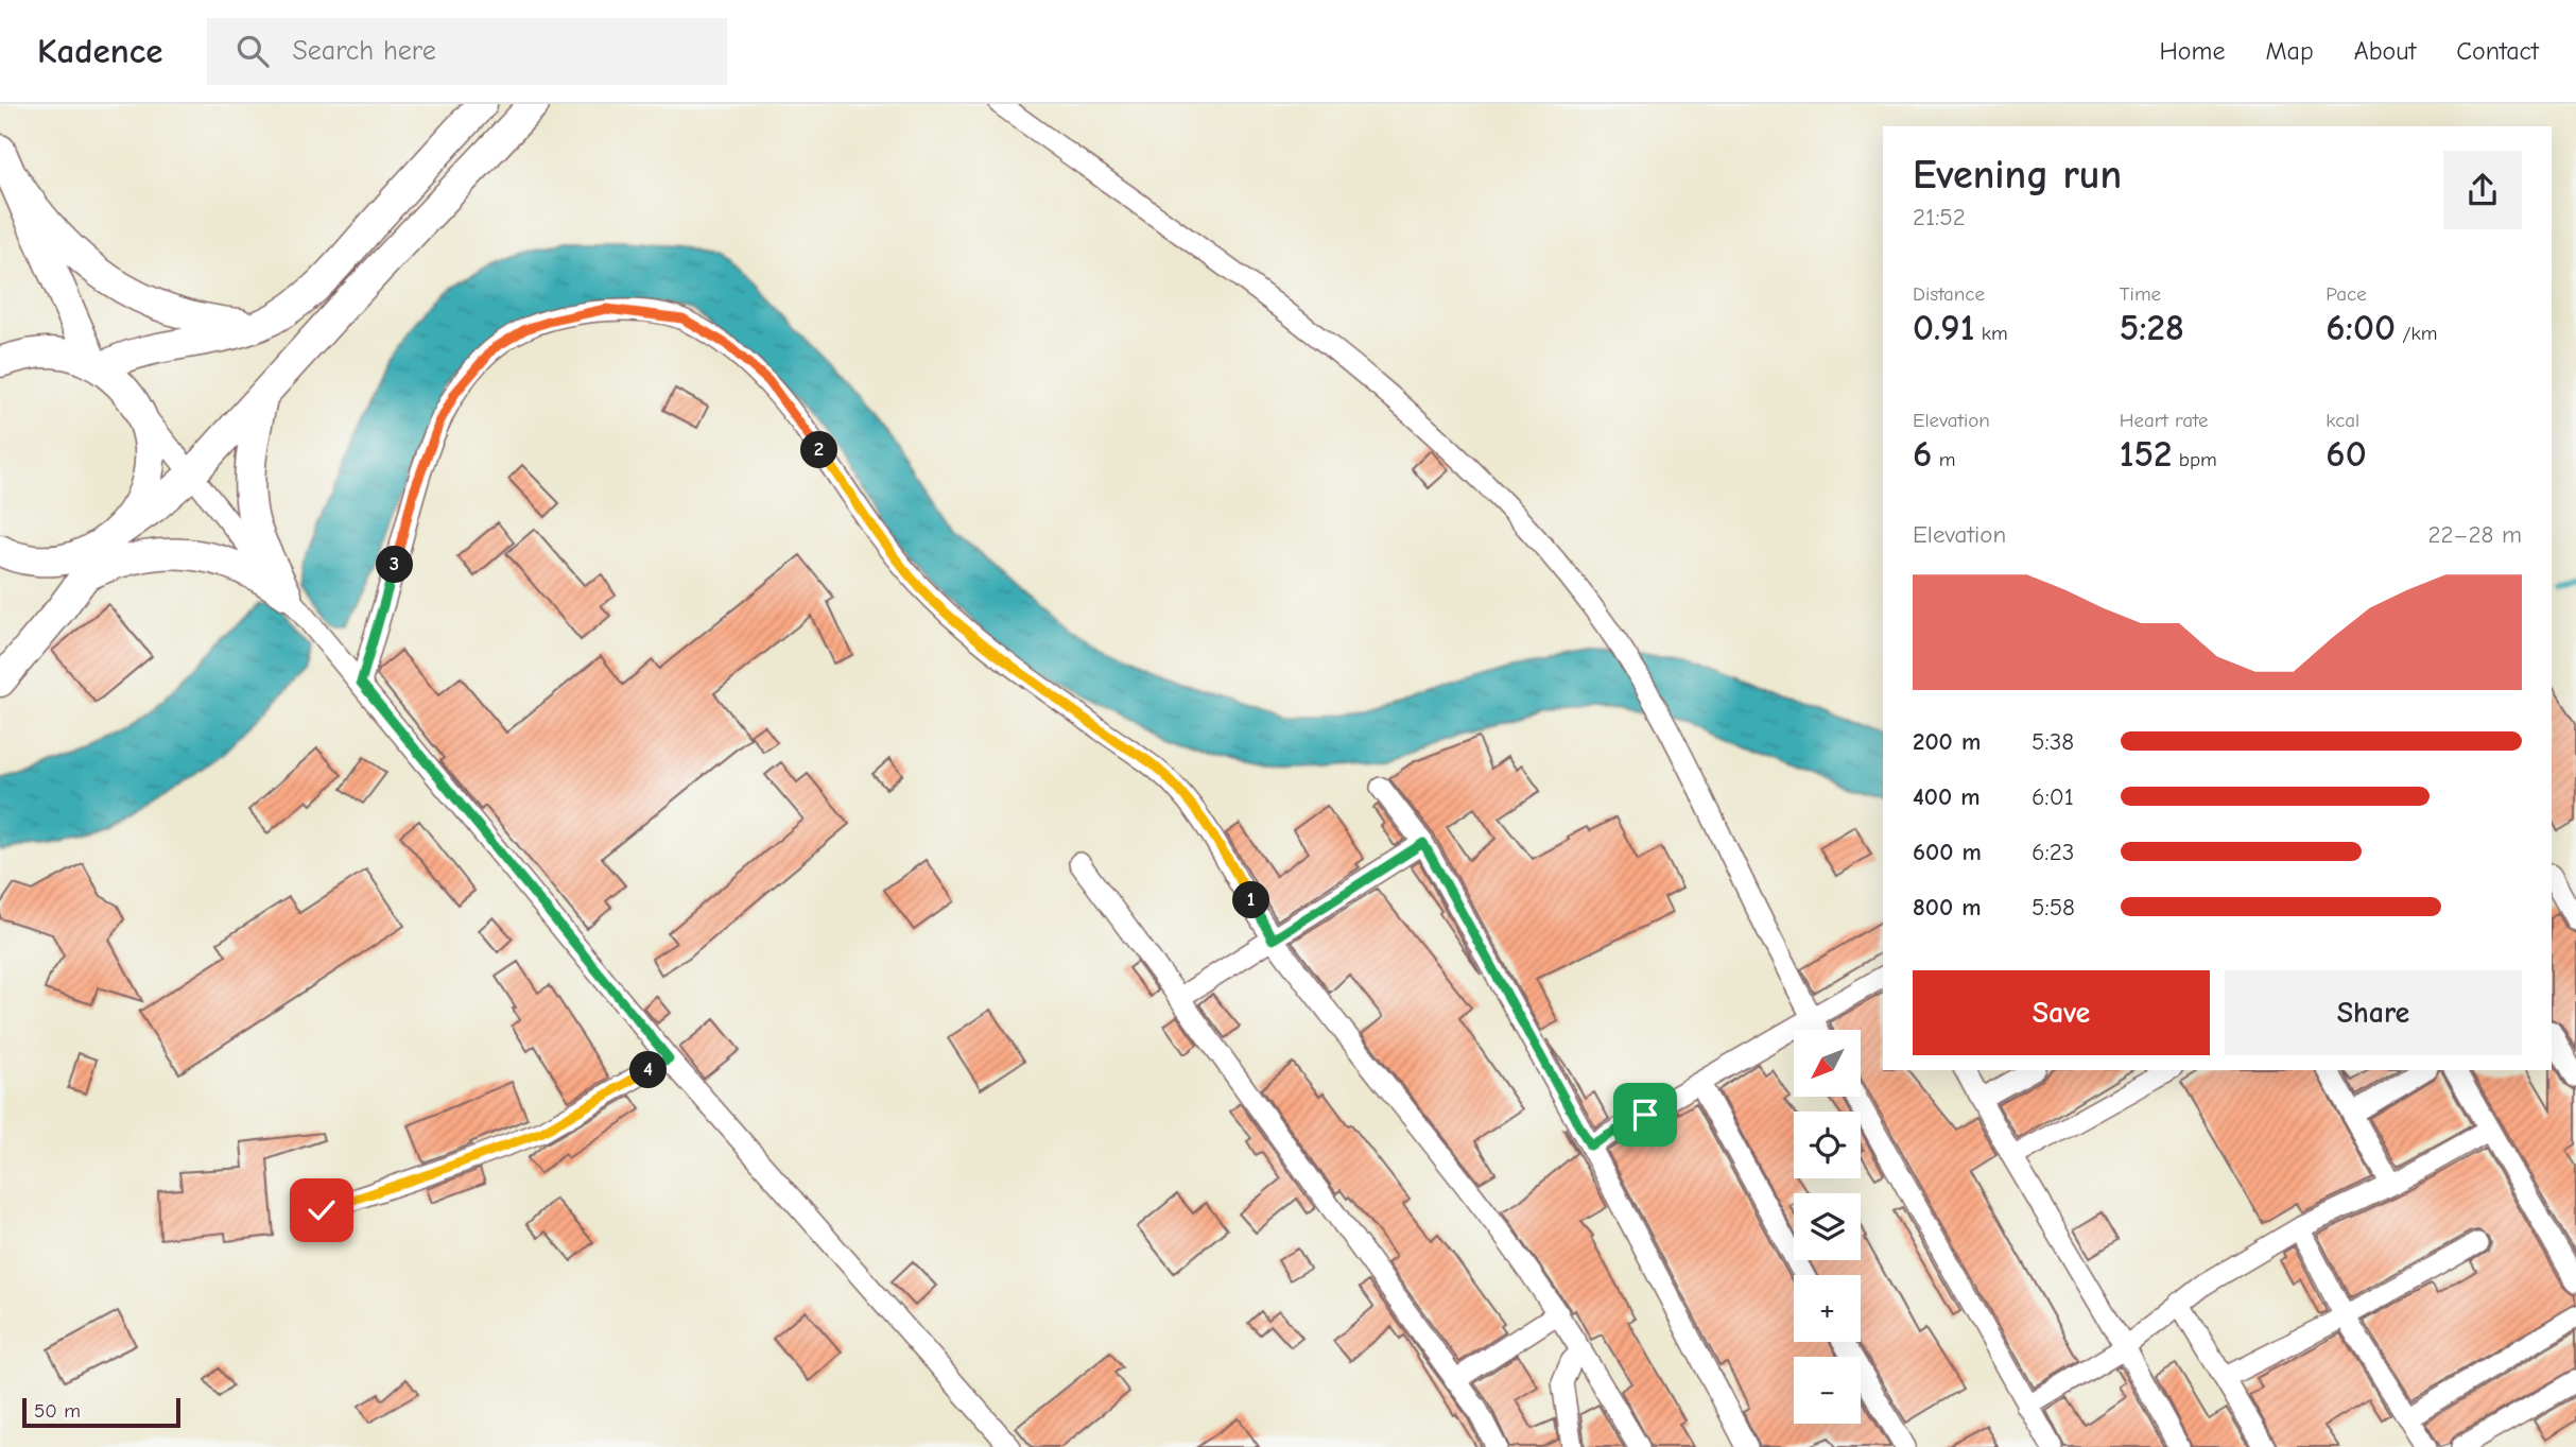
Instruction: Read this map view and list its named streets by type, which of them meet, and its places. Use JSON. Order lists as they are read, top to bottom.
{
  "scale_bar": "50 m",
  "north": "bottom left",
  "page": {
    "header": "Kadence",
    "search": "Search here",
    "nav": [
      "Home",
      "Map",
      "About",
      "Contact"
    ],
    "heading": ["Evening run", "21:52"],
    "stats": [
      ["Distance", "0.91 km"],
      ["Time", "5:28"],
      ["Pace", "6:00 /km"],
      ["Elevation", "6 m"],
      ["Heart rate", "152 bpm"],
      ["kcal", "60"]
    ],
    "pins": [
      "2",
      "3",
      "1",
      "4"
    ],
    "chart": ["Elevation", "22–28 m"],
    "list": [
      {
        "name": "200 m",
        "note": "5:38"
      },
      {
        "name": "400 m",
        "note": "6:01"
      },
      {
        "name": "600 m",
        "note": "6:23"
      },
      {
        "name": "800 m",
        "note": "5:58"
      }
    ],
    "buttons": ["Save", "Share"],
    "map_buttons": ["+", "−"],
    "scale": "50 m"
  }
}
